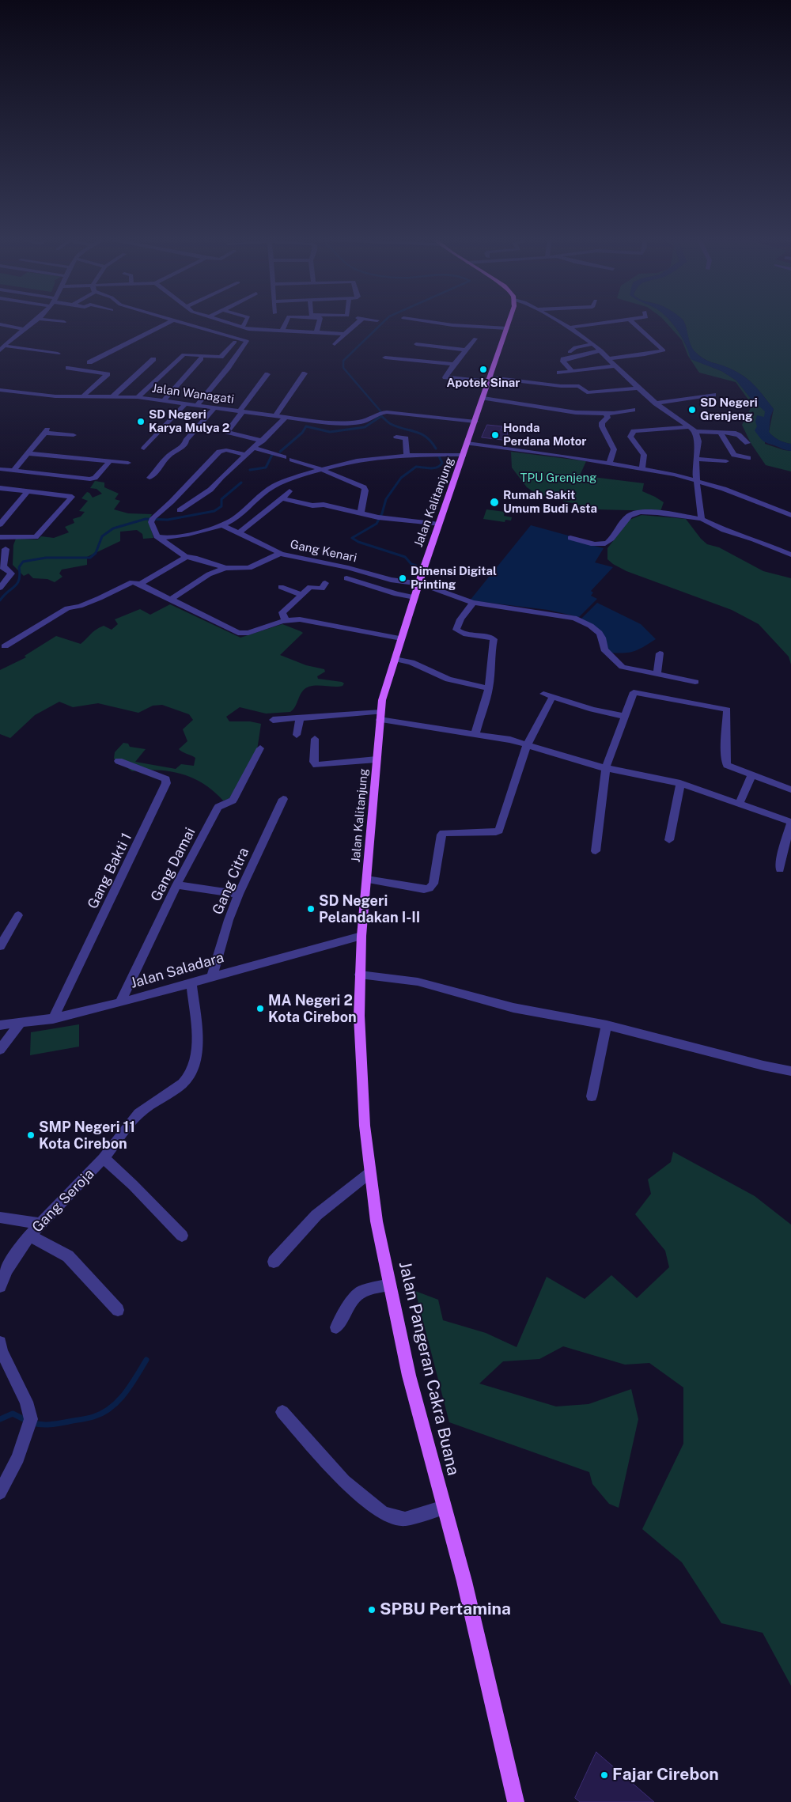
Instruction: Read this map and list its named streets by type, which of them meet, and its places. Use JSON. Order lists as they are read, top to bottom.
{
  "streets": {
    "main road": ["Jalan Kalitanjung", "Jalan Pangeran Cakra Buana"],
    "street": [
      "Jalan Wanagati",
      "Gang Kenari",
      "Gang Damai",
      "Gang Bakti 1",
      "Gang Citra",
      "Jalan Saladara",
      "Gang Seroja"
    ]
  },
  "crossings": [
    ["Jalan Wanagati", "Jalan Kalitanjung"],
    ["Jalan Kalitanjung", "Gang Kenari"],
    ["Jalan Kalitanjung", "Jalan Saladara"],
    ["Jalan Kalitanjung", "Jalan Pangeran Cakra Buana"],
    ["Gang Damai", "Jalan Saladara"],
    ["Gang Bakti 1", "Jalan Saladara"],
    ["Gang Citra", "Jalan Saladara"],
    ["Jalan Saladara", "Gang Seroja"],
    ["Jalan Saladara", "Jalan Pangeran Cakra Buana"]
  ],
  "parks": ["TPU Grenjeng"],
  "places": [
    "Apotek Sinar",
    "SD Negeri Grenjeng",
    "SD Negeri Karya Mulya 2",
    "Honda Perdana Motor",
    "Rumah Sakit Umum Budi Asta",
    "Dimensi Digital Printing",
    "SD Negeri Pelandakan I-II",
    "MA Negeri 2 Kota Cirebon",
    "SMP Negeri 11 Kota Cirebon",
    "SPBU Pertamina",
    "Fajar Cirebon"
  ]
}
